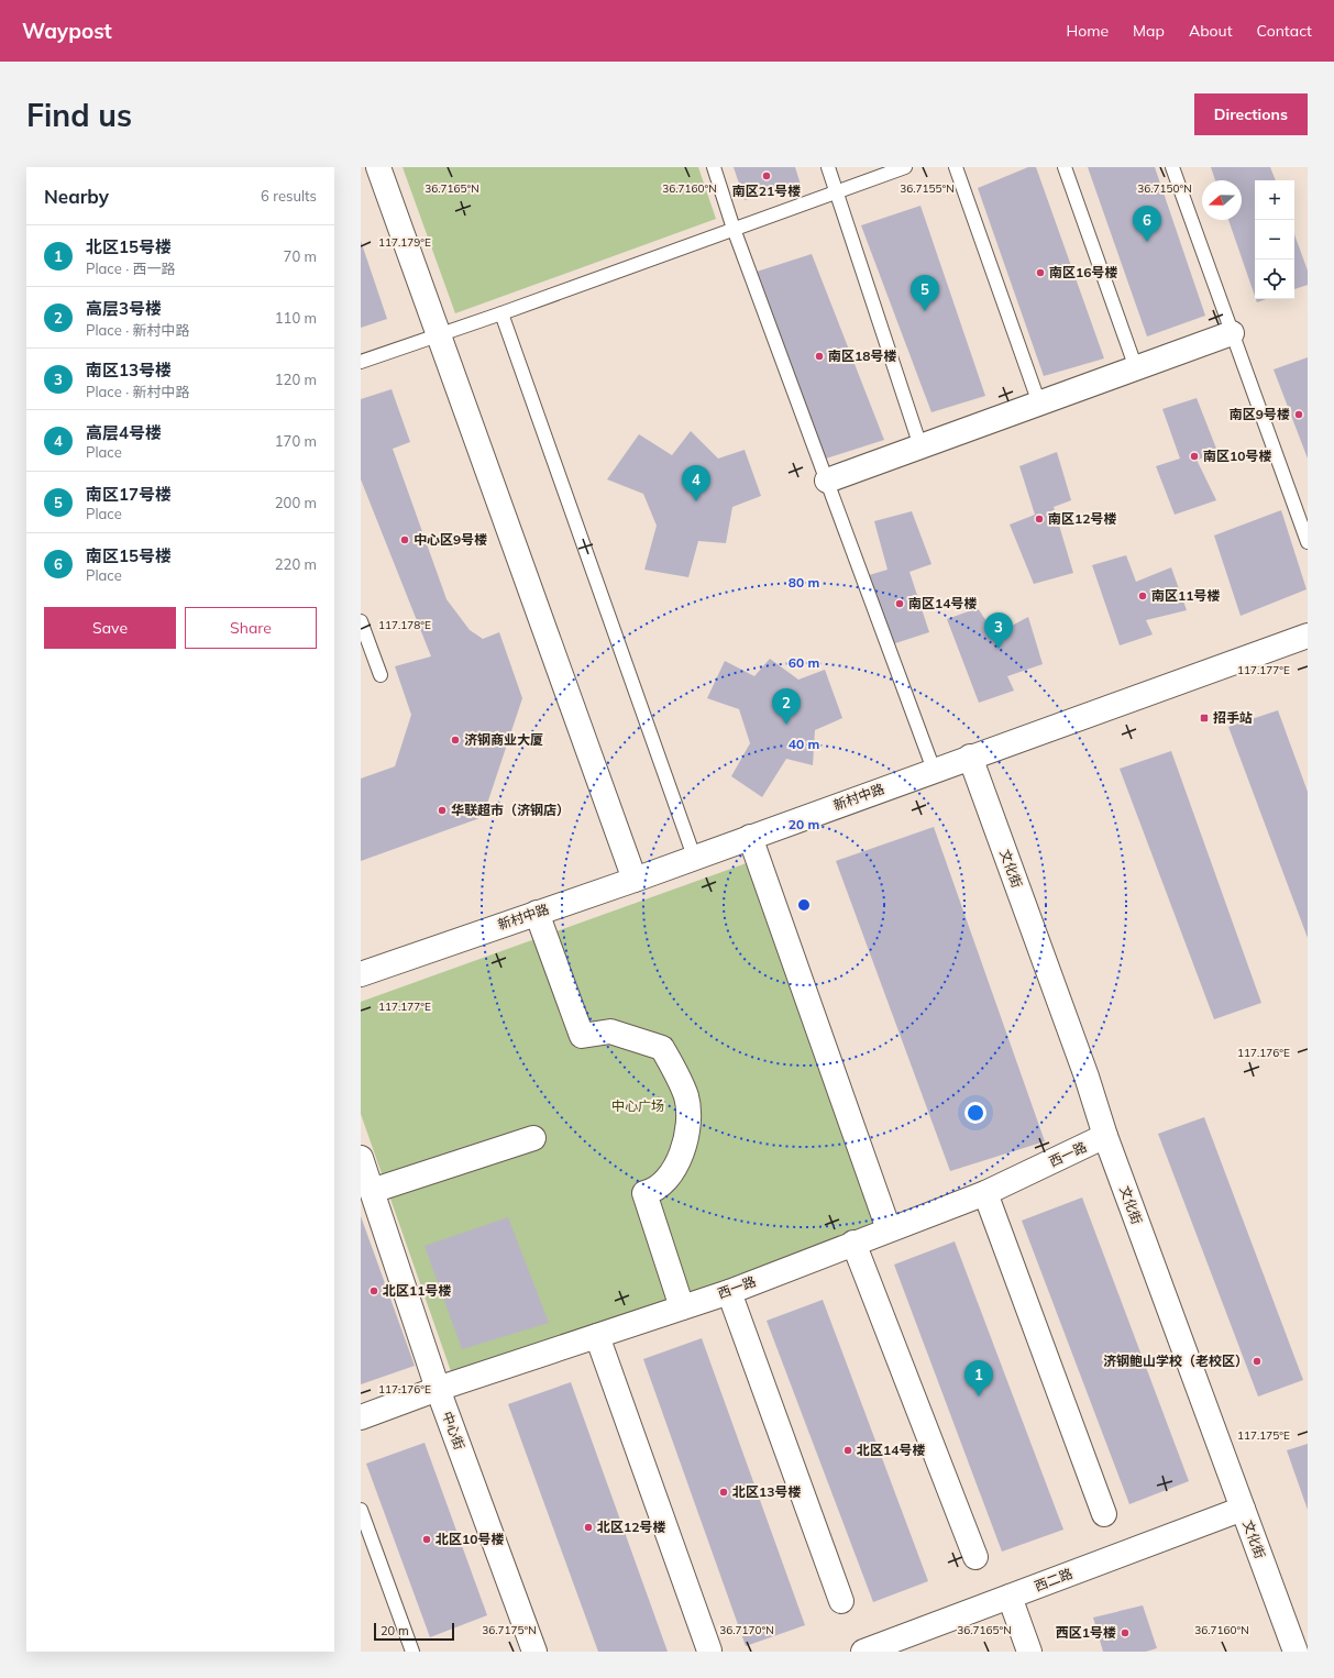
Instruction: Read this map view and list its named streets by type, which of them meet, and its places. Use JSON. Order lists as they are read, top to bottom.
{
  "streets": {
    "street": [
      "新村中路",
      "文化街",
      "西一路",
      "中心街",
      "西二路"
    ]
  },
  "crossings": [
    ["新村中路", "文化街"],
    ["文化街", "西一路"],
    ["文化街", "西二路"],
    ["西一路", "中心街"]
  ],
  "parks": ["中心广场"],
  "places": {
    "other": [
      "南区21号楼",
      "南区16号楼",
      "南区18号楼",
      "南区9号楼",
      "南区10号楼",
      "南区12号楼",
      "中心区9号楼",
      "南区11号楼",
      "南区14号楼",
      "济钢商业大厦",
      "华联超市（济钢店）",
      "北区11号楼",
      "济钢鲍山学校（老校区）",
      "北区14号楼",
      "北区13号楼",
      "北区12号楼",
      "北区10号楼",
      "西区1号楼"
    ],
    "transit": ["招手站"]
  },
  "scale_bar": "20 m",
  "north": "left",
  "page": {
    "header": "Waypost",
    "nav": [
      "Home",
      "Map",
      "About",
      "Contact"
    ],
    "buttons": [
      "Directions",
      ["Save", "Share"]
    ],
    "title": "Find us",
    "heading": ["Nearby", "6 results"],
    "map_buttons": ["+", "−"],
    "pins": [
      "6",
      "5",
      "4",
      "3",
      "2",
      "1"
    ],
    "list": [
      {
        "mark": "1",
        "name": "北区15号楼",
        "note": "Place · 西一路",
        "value": "70 m"
      },
      {
        "mark": "2",
        "name": "高层3号楼",
        "note": "Place · 新村中路",
        "value": "110 m"
      },
      {
        "mark": "3",
        "name": "南区13号楼",
        "note": "Place · 新村中路",
        "value": "120 m"
      },
      {
        "mark": "4",
        "name": "高层4号楼",
        "note": "Place",
        "value": "170 m"
      },
      {
        "mark": "5",
        "name": "南区17号楼",
        "note": "Place",
        "value": "200 m"
      },
      {
        "mark": "6",
        "name": "南区15号楼",
        "note": "Place",
        "value": "220 m"
      }
    ],
    "scale": "20 m"
  },
  "coordinates": [
    "36.7150°N",
    "36.7165°N",
    "36.7160°N",
    "36.7155°N",
    "117.179°E",
    "117.178°E",
    "117.177°E",
    "117.176°E",
    "117.175°E",
    "36.7175°N",
    "36.7170°N"
  ],
  "rings": [
    "80 m",
    "60 m",
    "40 m",
    "20 m"
  ]
}
